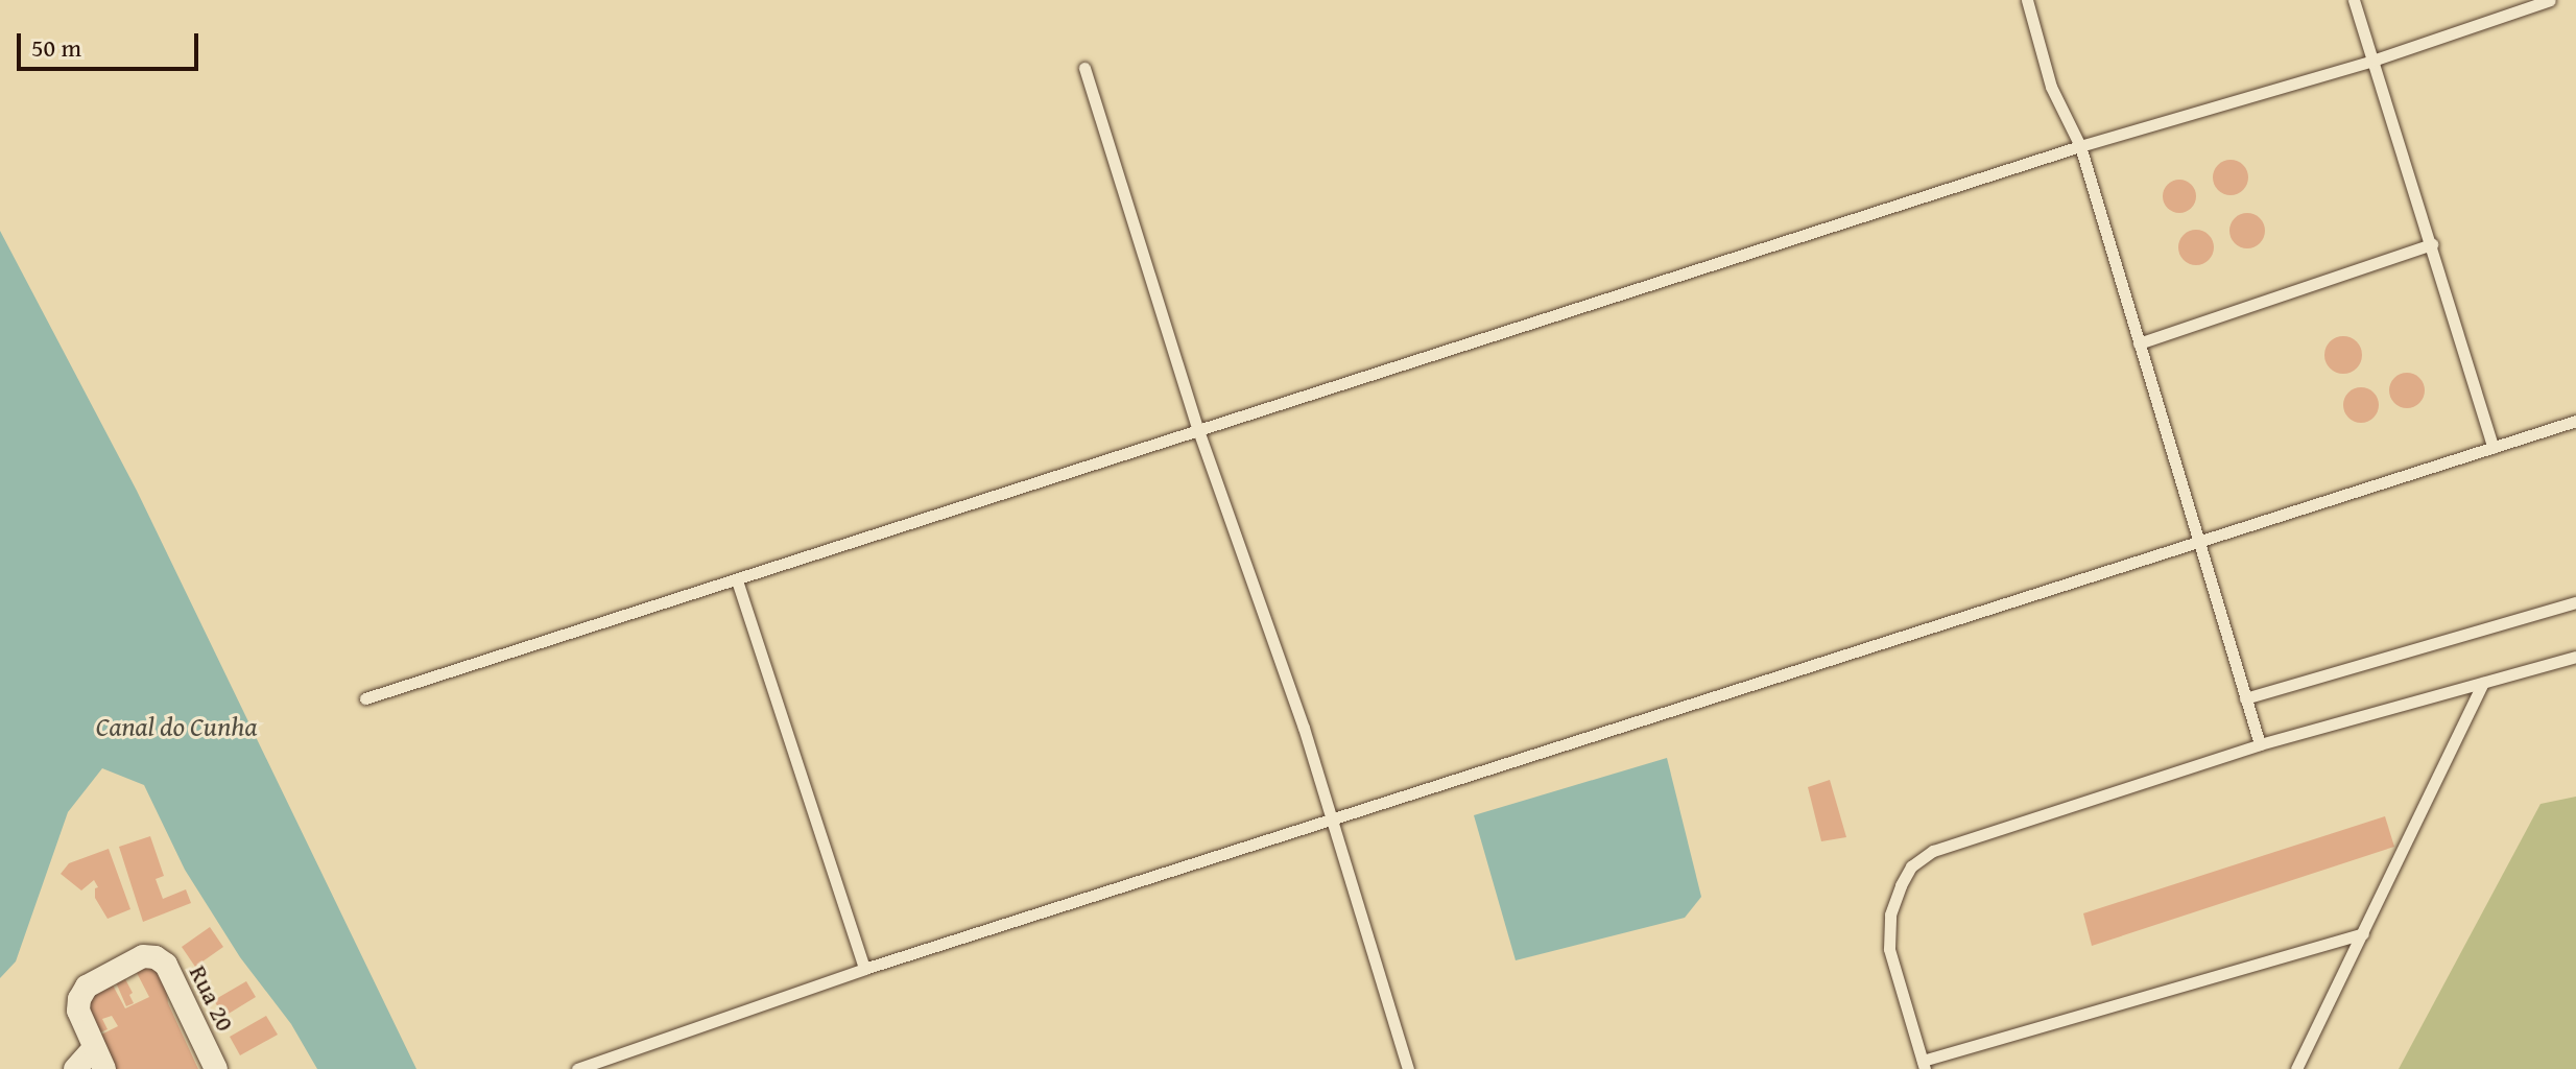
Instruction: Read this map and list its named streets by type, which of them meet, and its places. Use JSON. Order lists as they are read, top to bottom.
{
  "streets": {
    "street": ["Rua 20"]
  },
  "water": ["Canal do Cunha"],
  "scale_bar": "50 m"
}
